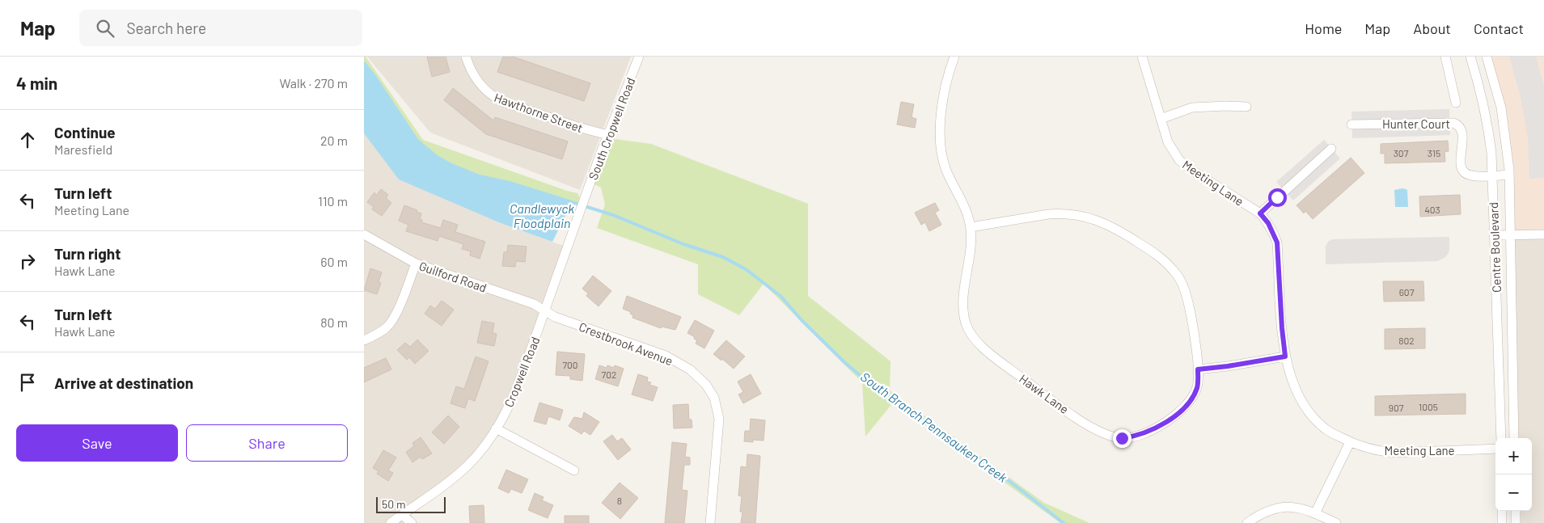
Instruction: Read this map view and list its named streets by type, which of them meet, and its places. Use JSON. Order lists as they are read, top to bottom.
{
  "streets": {
    "street": [
      "Hawthorne Street",
      "Hunter Court",
      "South Cropwell Road",
      "Meeting Lane",
      "Centre Boulevard",
      "Guilford Road",
      "Crestbrook Avenue",
      "Cropwell Road",
      "Hawk Lane"
    ]
  },
  "crossings": [
    ["Hawthorne Street", "South Cropwell Road"],
    ["Hunter Court", "Centre Boulevard"],
    ["South Cropwell Road", "Cropwell Road"],
    ["Guilford Road", "Crestbrook Avenue"],
    ["Guilford Road", "Cropwell Road"],
    ["Crestbrook Avenue", "Cropwell Road"]
  ],
  "water": ["Candlewyck Floodplain", "South Branch Pennsauken Creek"],
  "house_numbers": [
    "307",
    "315",
    "403",
    "607",
    "802",
    "700",
    "702",
    "1005",
    "907",
    "8"
  ],
  "scale_bar": "50 m",
  "page": {
    "header": "Map",
    "search": "Search here",
    "nav": [
      "Home",
      "Map",
      "About",
      "Contact"
    ],
    "heading": ["4 min", "Walk · 270 m"],
    "list": [
      ["Continue", "Maresfield", "20 m"],
      ["Turn left", "Meeting Lane", "110 m"],
      ["Turn right", "Hawk Lane", "60 m"],
      ["Turn left", "Hawk Lane", "80 m"],
      "Arrive at destination"
    ],
    "buttons": ["Save", "Share"],
    "map_buttons": ["+", "−"],
    "scale": "50 m"
  }
}
